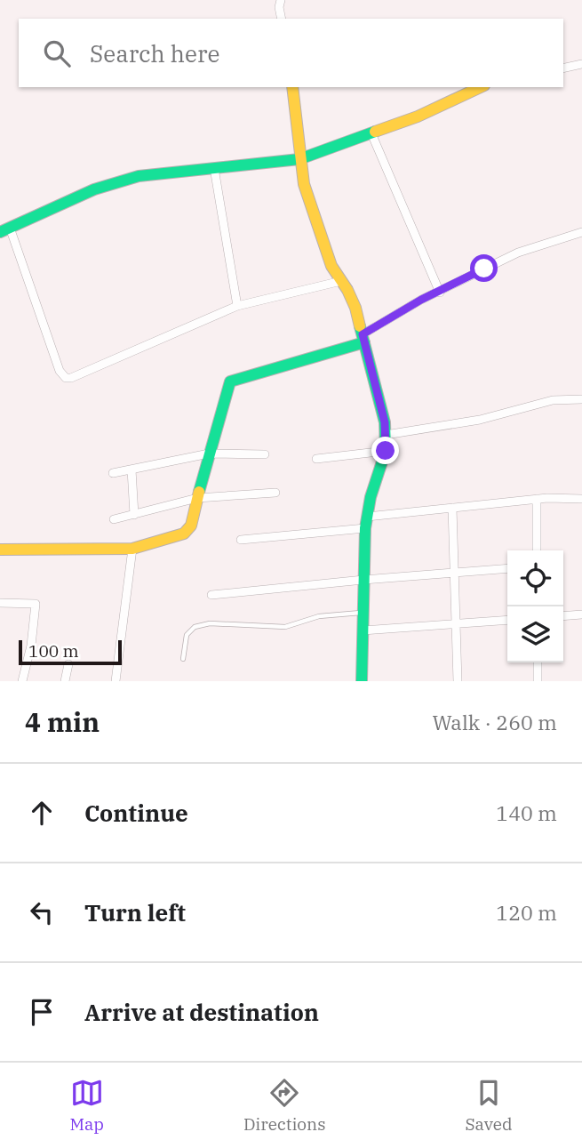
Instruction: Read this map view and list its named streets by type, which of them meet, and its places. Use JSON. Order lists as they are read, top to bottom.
{
  "scale_bar": "100 m",
  "page": {
    "search": "Search here",
    "scale": "100 m",
    "heading": ["4 min", "Walk · 260 m"],
    "list": [
      ["Continue", "140 m"],
      ["Turn left", "120 m"],
      "Arrive at destination"
    ],
    "nav": ["Map", "Directions", "Saved"]
  }
}
